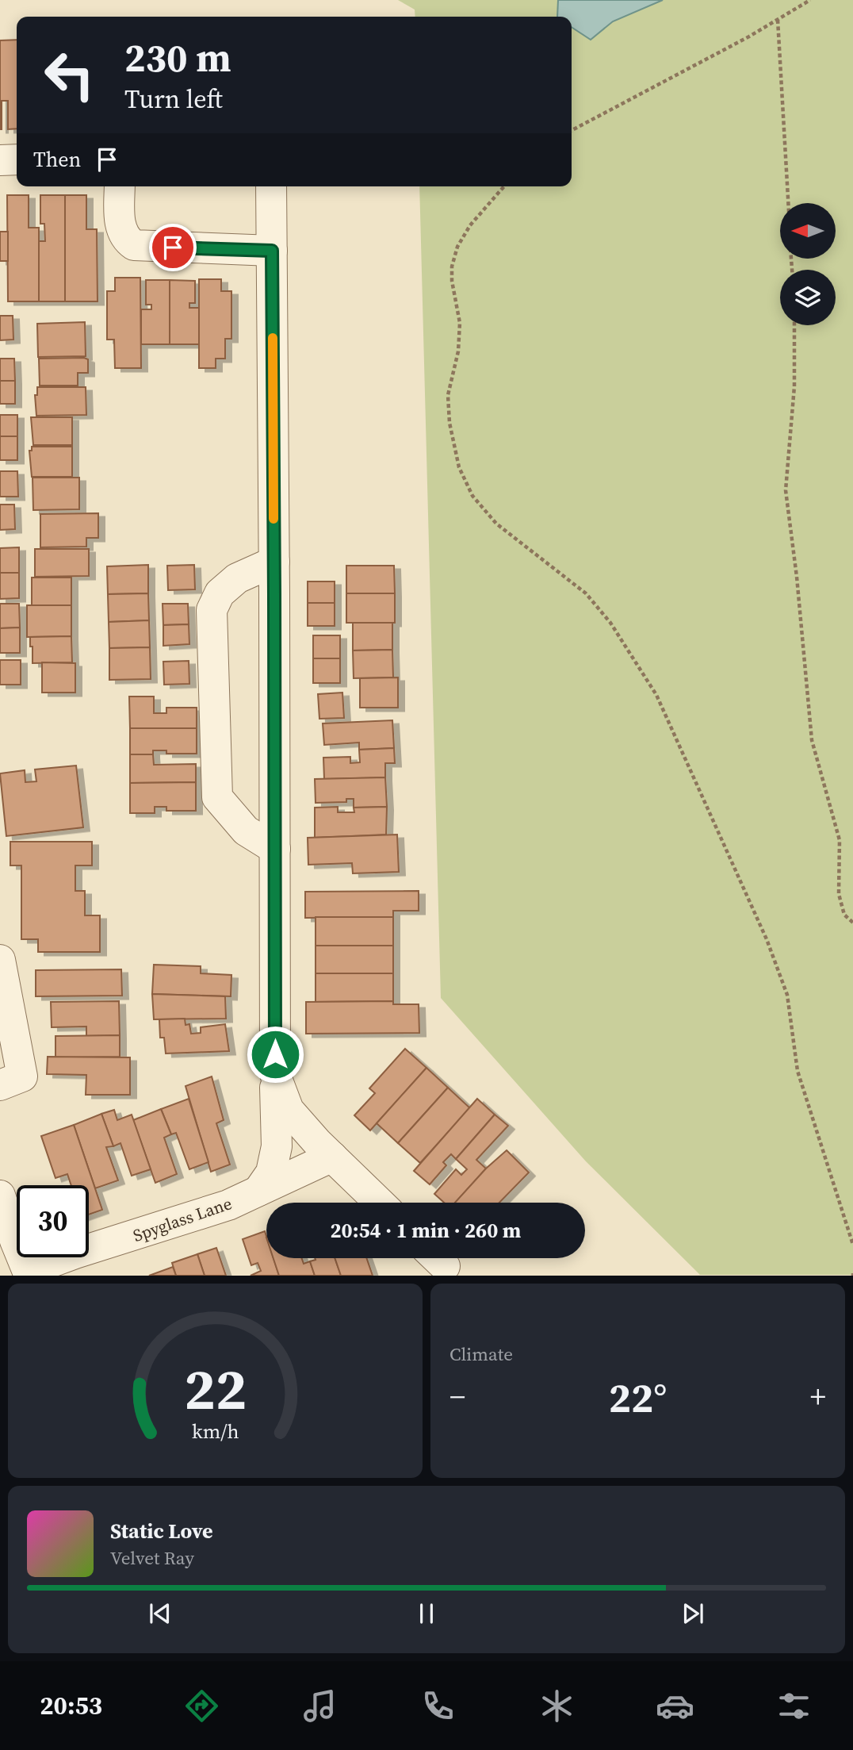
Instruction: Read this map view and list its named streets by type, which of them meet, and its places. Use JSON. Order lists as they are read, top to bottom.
{
  "streets": {
    "street": ["Spyglass Lane"]
  },
  "north": "left",
  "page": {
    "turn": ["230 m", "Turn left"],
    "then": "Then",
    "limit": "30",
    "trip": "20:54 · 1 min · 260 m",
    "tile": "Climate",
    "heat": ["−", "22°", "+"],
    "song": ["Static Love", "Velvet Ray"],
    "tabs": "20:53",
    "gauge": ["22", "km/h"]
  }
}
